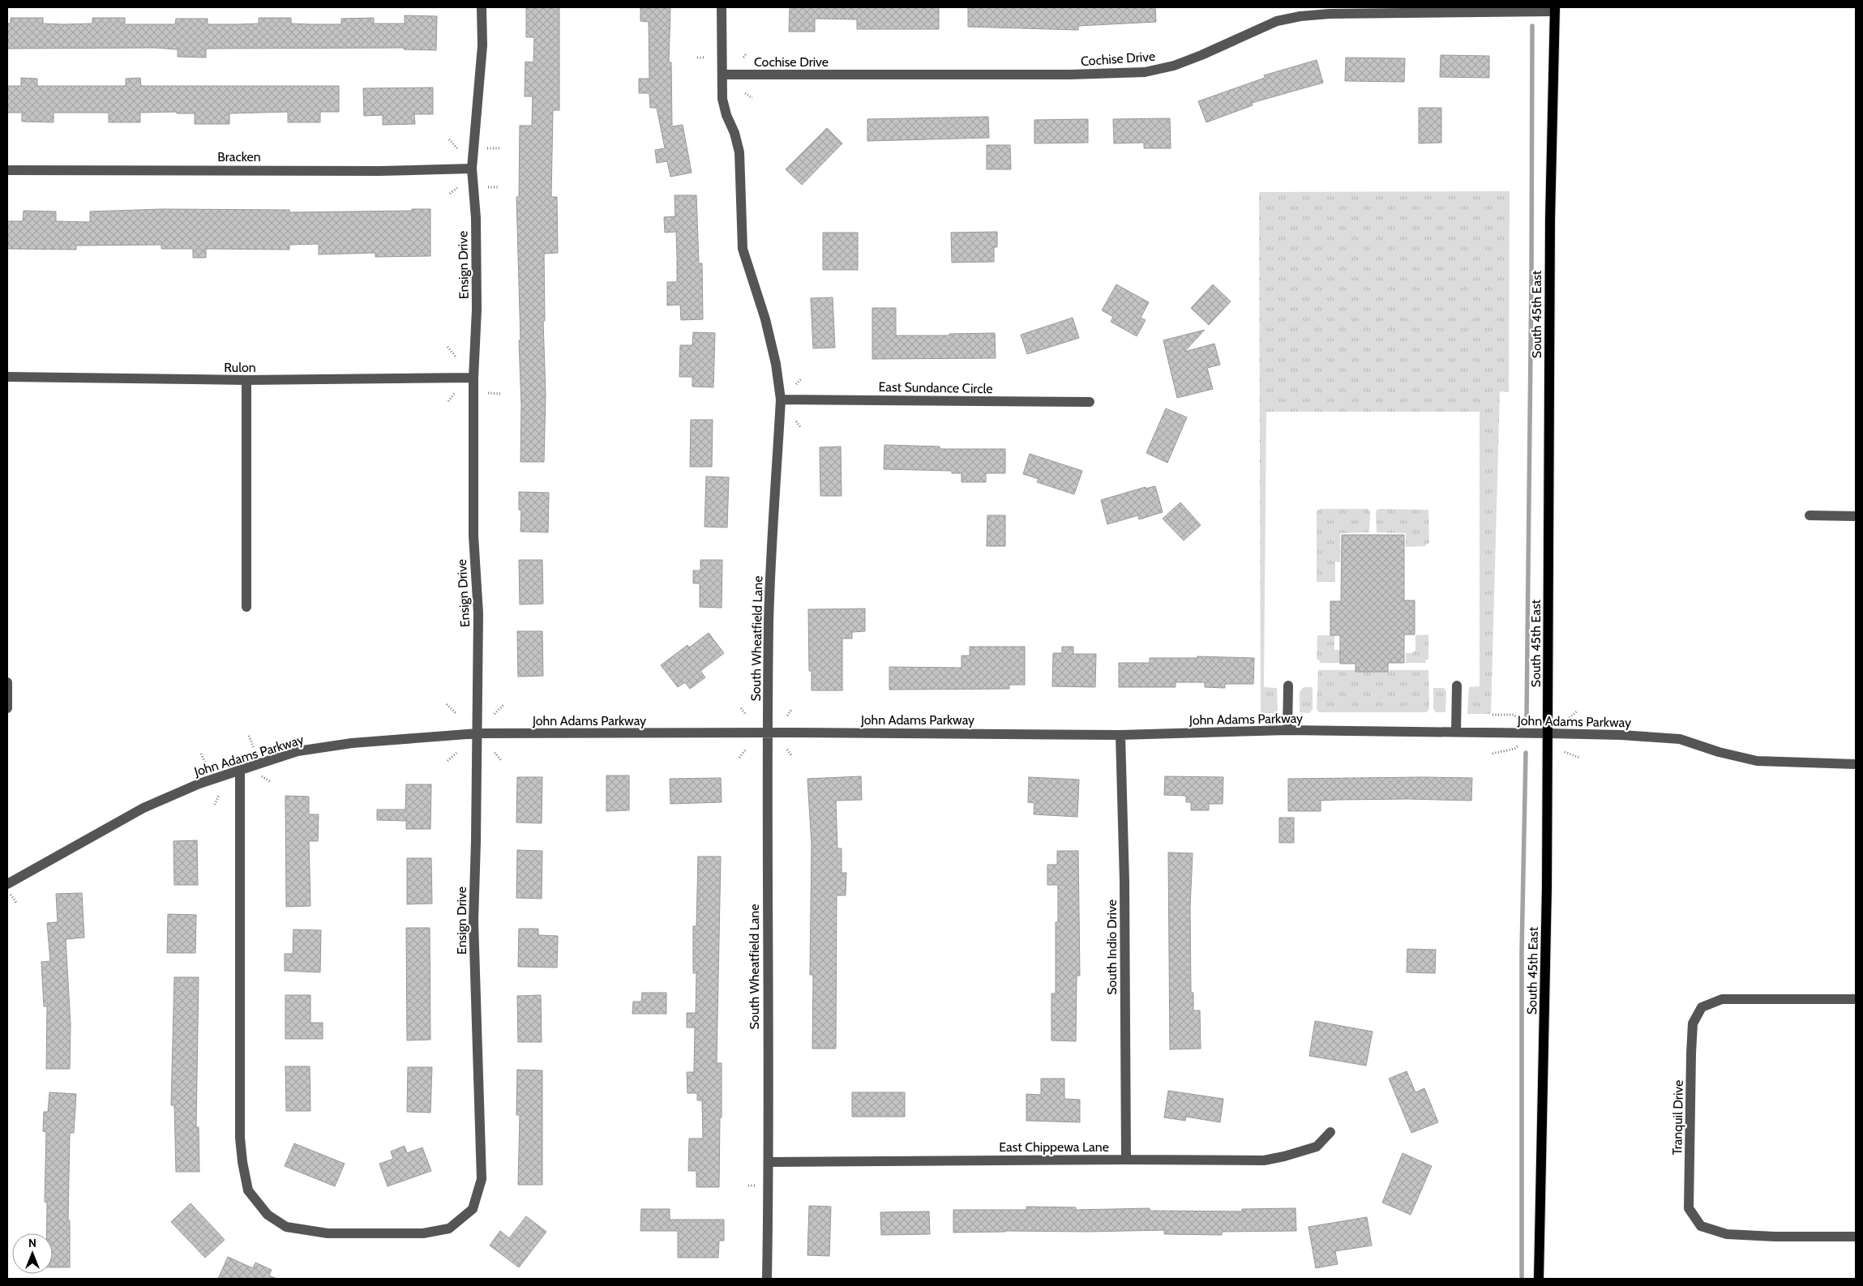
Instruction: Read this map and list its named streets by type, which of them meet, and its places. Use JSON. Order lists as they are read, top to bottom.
{
  "streets": {
    "main road": ["South 45th East"],
    "street": [
      "Cochise Drive",
      "Bracken",
      "Ensign Drive",
      "Rulon",
      "East Sundance Circle",
      "South Wheatfield Lane",
      "John Adams Parkway",
      "South Indio Drive",
      "Tranquil Drive",
      "East Chippewa Lane"
    ]
  },
  "crossings": [
    ["Cochise Drive", "South 45th East"],
    ["Cochise Drive", "South Wheatfield Lane"],
    ["Bracken", "Ensign Drive"],
    ["Ensign Drive", "Rulon"],
    ["Ensign Drive", "John Adams Parkway"],
    ["South 45th East", "John Adams Parkway"],
    ["East Sundance Circle", "South Wheatfield Lane"],
    ["South Wheatfield Lane", "John Adams Parkway"],
    ["South Wheatfield Lane", "East Chippewa Lane"],
    ["John Adams Parkway", "South Indio Drive"],
    ["South Indio Drive", "East Chippewa Lane"]
  ],
  "north": "top"
}
